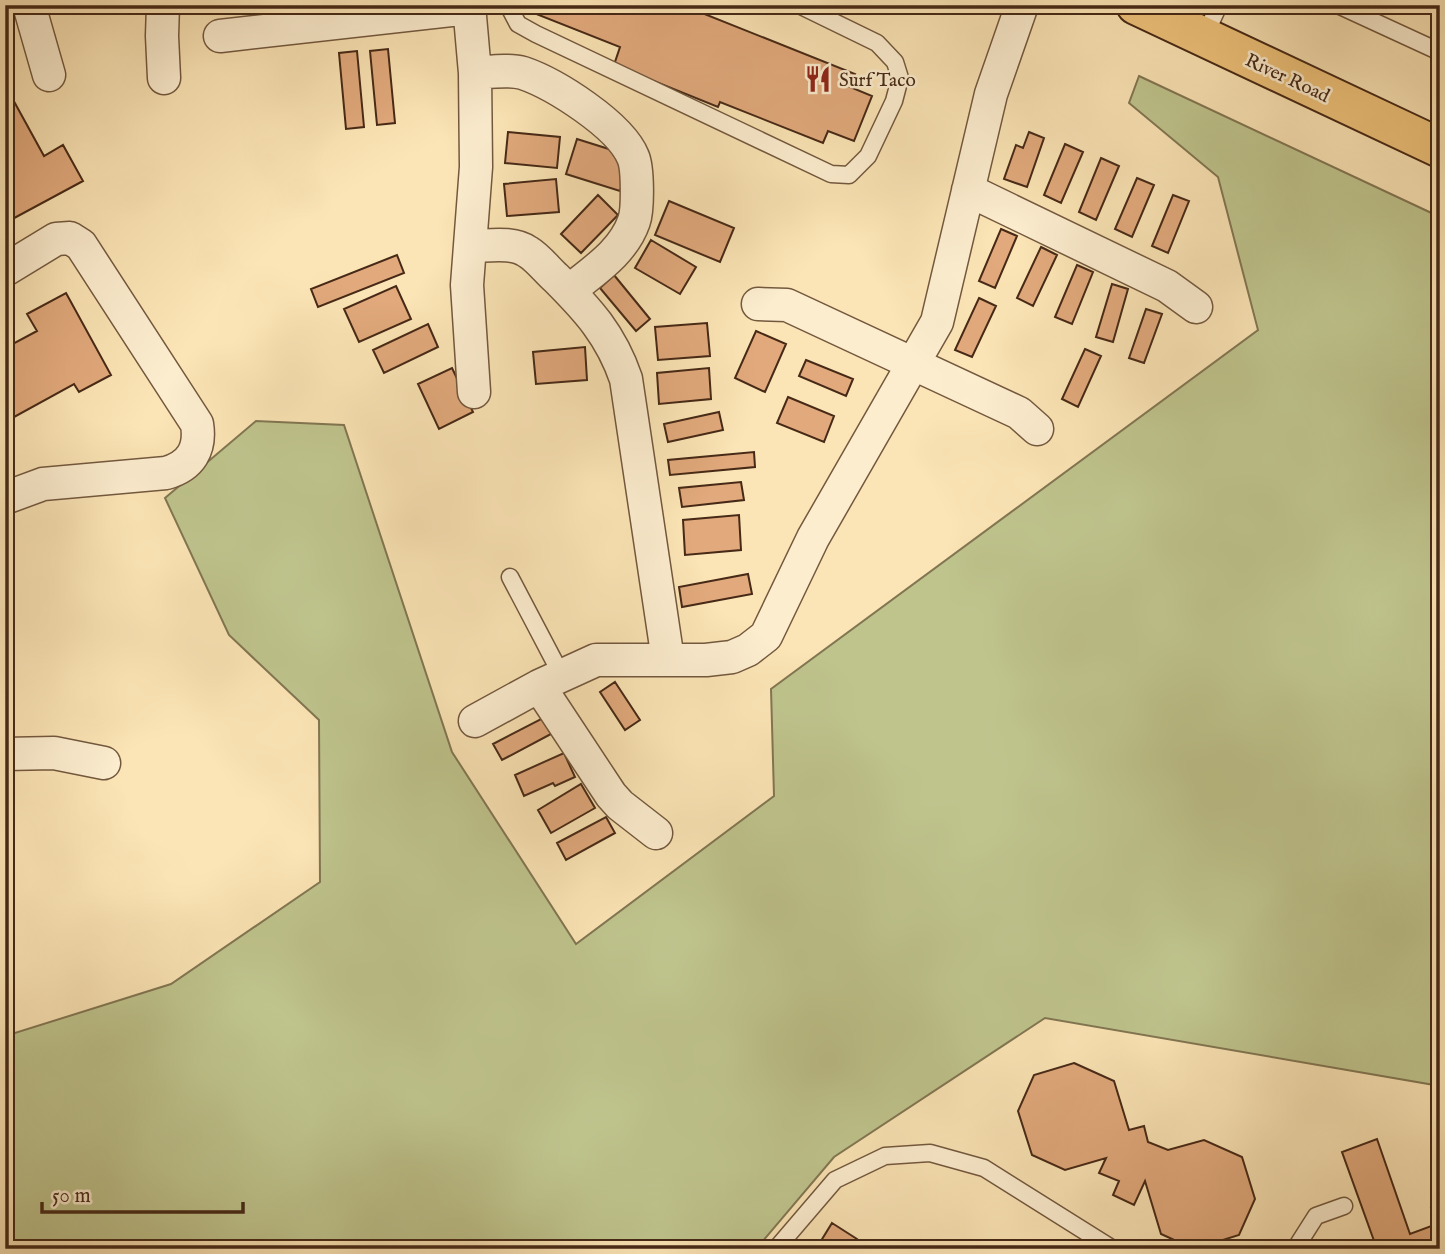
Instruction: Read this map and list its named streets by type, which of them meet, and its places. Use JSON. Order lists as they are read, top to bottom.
{
  "streets": {
    "highway": ["River Road"]
  },
  "places": {
    "restaurant": ["Surf Taco"]
  },
  "scale_bar": "50 m"
}
